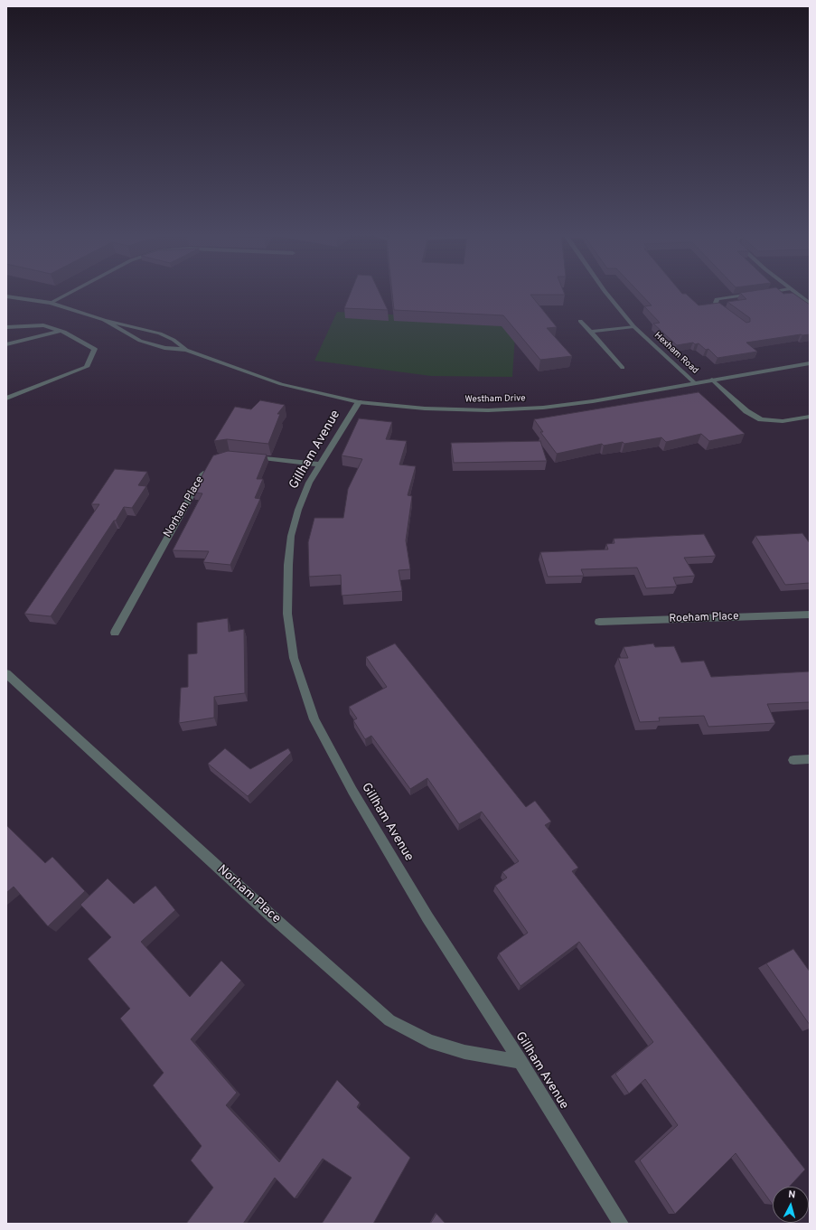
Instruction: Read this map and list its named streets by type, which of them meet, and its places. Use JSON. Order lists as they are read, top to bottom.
{
  "streets": {
    "street": [
      "Hexham Road",
      "Westham Drive",
      "Gillham Avenue",
      "Norham Place",
      "Roeham Place"
    ]
  },
  "crossings": [
    ["Hexham Road", "Westham Drive"],
    ["Westham Drive", "Gillham Avenue"],
    ["Gillham Avenue", "Norham Place"]
  ],
  "north": "top"
}
